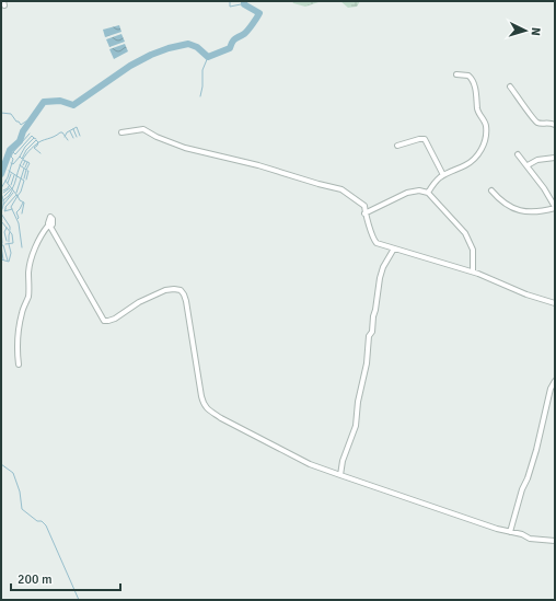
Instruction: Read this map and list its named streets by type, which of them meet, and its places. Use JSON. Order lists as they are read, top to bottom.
{
  "scale_bar": "200 m",
  "north": "right"
}
